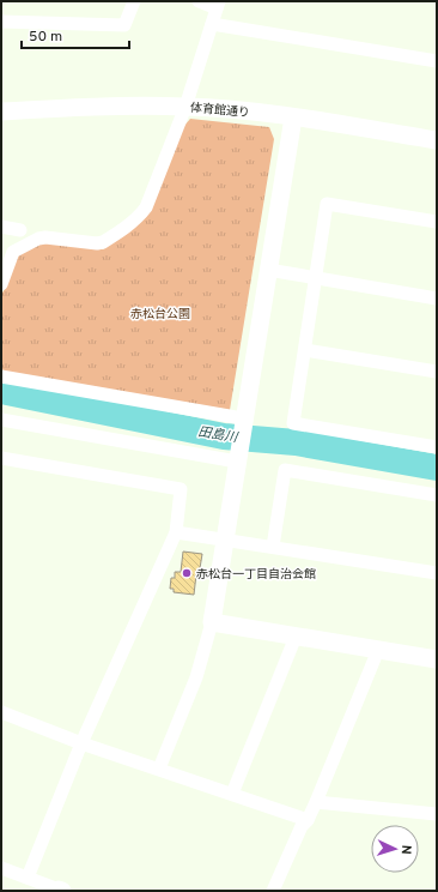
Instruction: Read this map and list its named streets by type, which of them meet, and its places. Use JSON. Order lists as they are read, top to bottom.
{
  "streets": {
    "street": ["体育館通り"]
  },
  "water": ["田島川"],
  "parks": ["赤松台公園"],
  "places": ["赤松台一丁目自治会館"],
  "scale_bar": "50 m",
  "north": "right"
}
